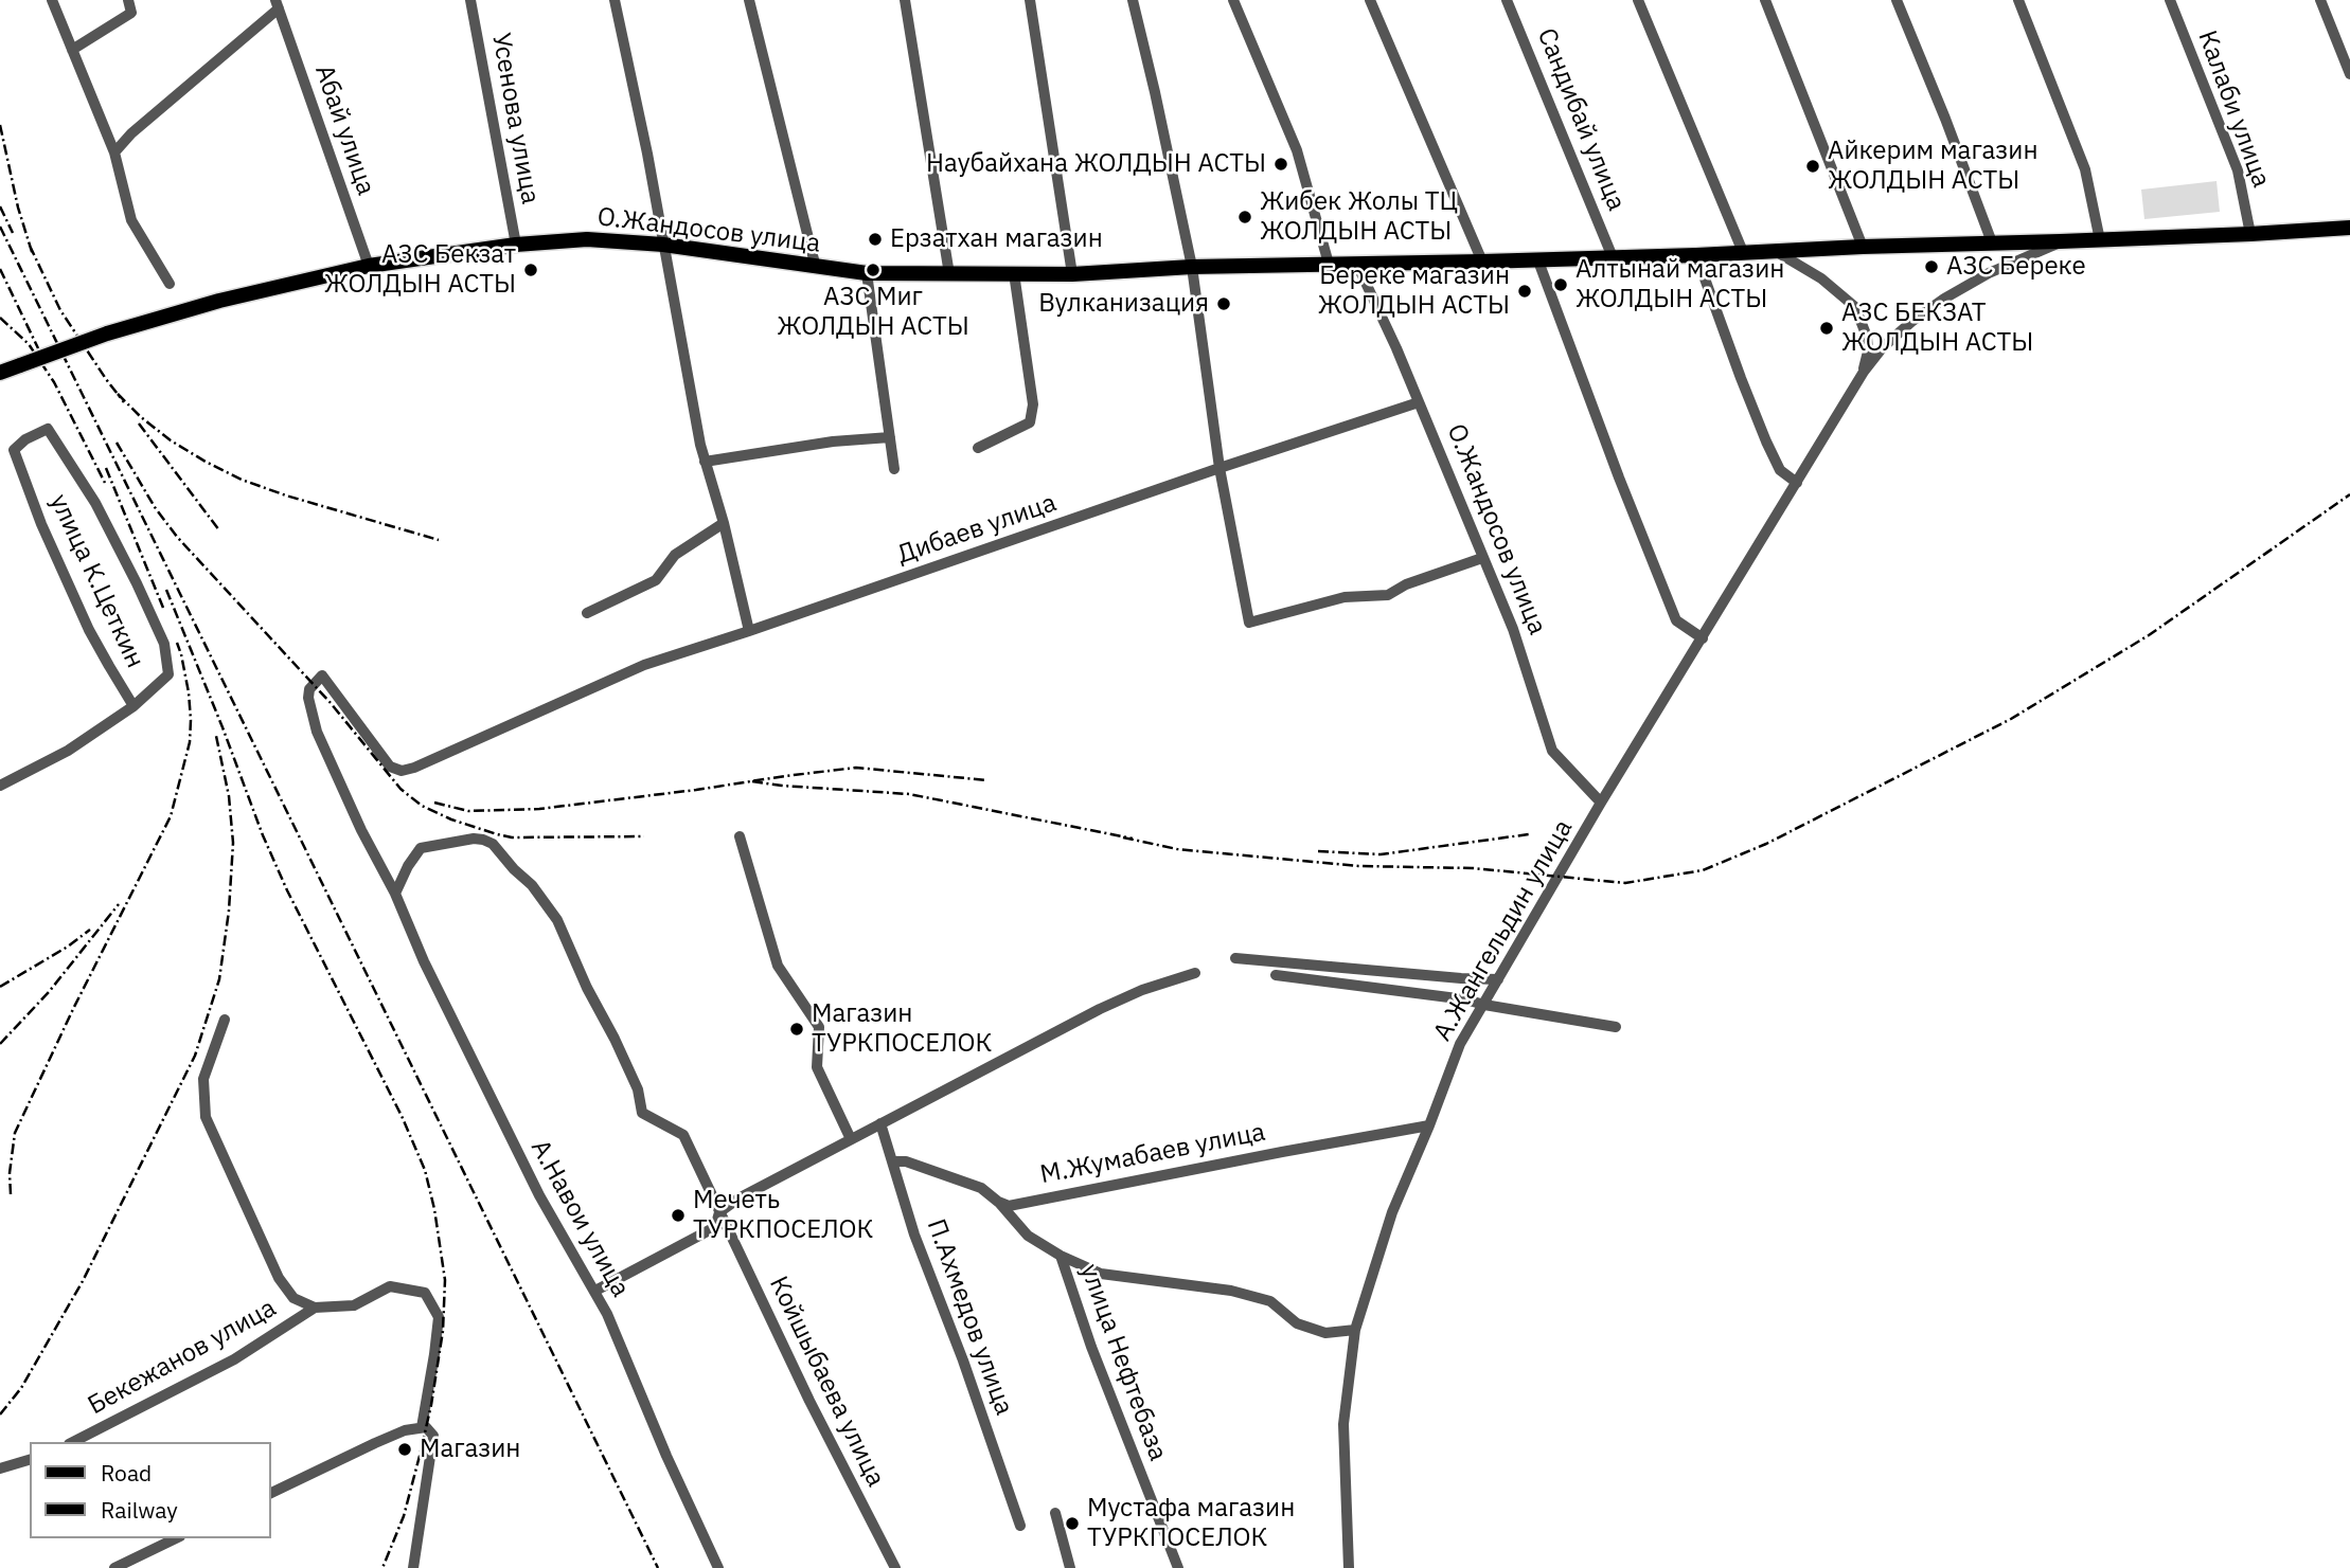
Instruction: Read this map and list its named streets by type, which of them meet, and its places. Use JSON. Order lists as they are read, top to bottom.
{
  "streets": {
    "main road": ["О.Жандосов улица"],
    "street": [
      "Калаби улица",
      "Усенова улица",
      "Сандибай улица",
      "Абай улица",
      "Дибаев улица",
      "улица К.Цеткин",
      "А.Жангельдин улица",
      "М.Жумабаев улица",
      "А.Навои улица",
      "П.Ахмедов улица",
      "Бекежанов улица",
      "улица Нефтебаза",
      "Койшыбаева улица"
    ]
  },
  "crossings": [
    ["Калаби улица", "О.Жандосов улица"],
    ["Усенова улица", "О.Жандосов улица"],
    ["Сандибай улица", "О.Жандосов улица"],
    ["Абай улица", "О.Жандосов улица"],
    ["О.Жандосов улица", "Дибаев улица"],
    ["О.Жандосов улица", "А.Жангельдин улица"],
    ["Дибаев улица", "А.Навои улица"],
    ["А.Жангельдин улица", "М.Жумабаев улица"],
    ["А.Навои улица", "Койшыбаева улица"]
  ],
  "places": [
    "Наубайхана ЖОЛДЫН АСТЫ",
    "Айкерим магазин ЖОЛДЫН АСТЫ",
    "Жибек Жолы ТЦ ЖОЛДЫН АСТЫ",
    "Ерзатхан магазин",
    "АЗС Береке",
    "АЗС Бекзат ЖОЛДЫН АСТЫ",
    "АЗС Миг ЖОЛДЫН АСТЫ",
    "Алтынай магазин ЖОЛДЫН АСТЫ",
    "Береке магазин ЖОЛДЫН АСТЫ",
    "Вулканизация",
    "АЗС БЕКЗАТ ЖОЛДЫН АСТЫ",
    "Магазин ТУРКПОСЕЛОК",
    "Мечеть ТУРКПОСЕЛОК",
    "Магазин",
    "Мустафа магазин ТУРКПОСЕЛОК"
  ],
  "legend": ["Road", "Railway"]
}
